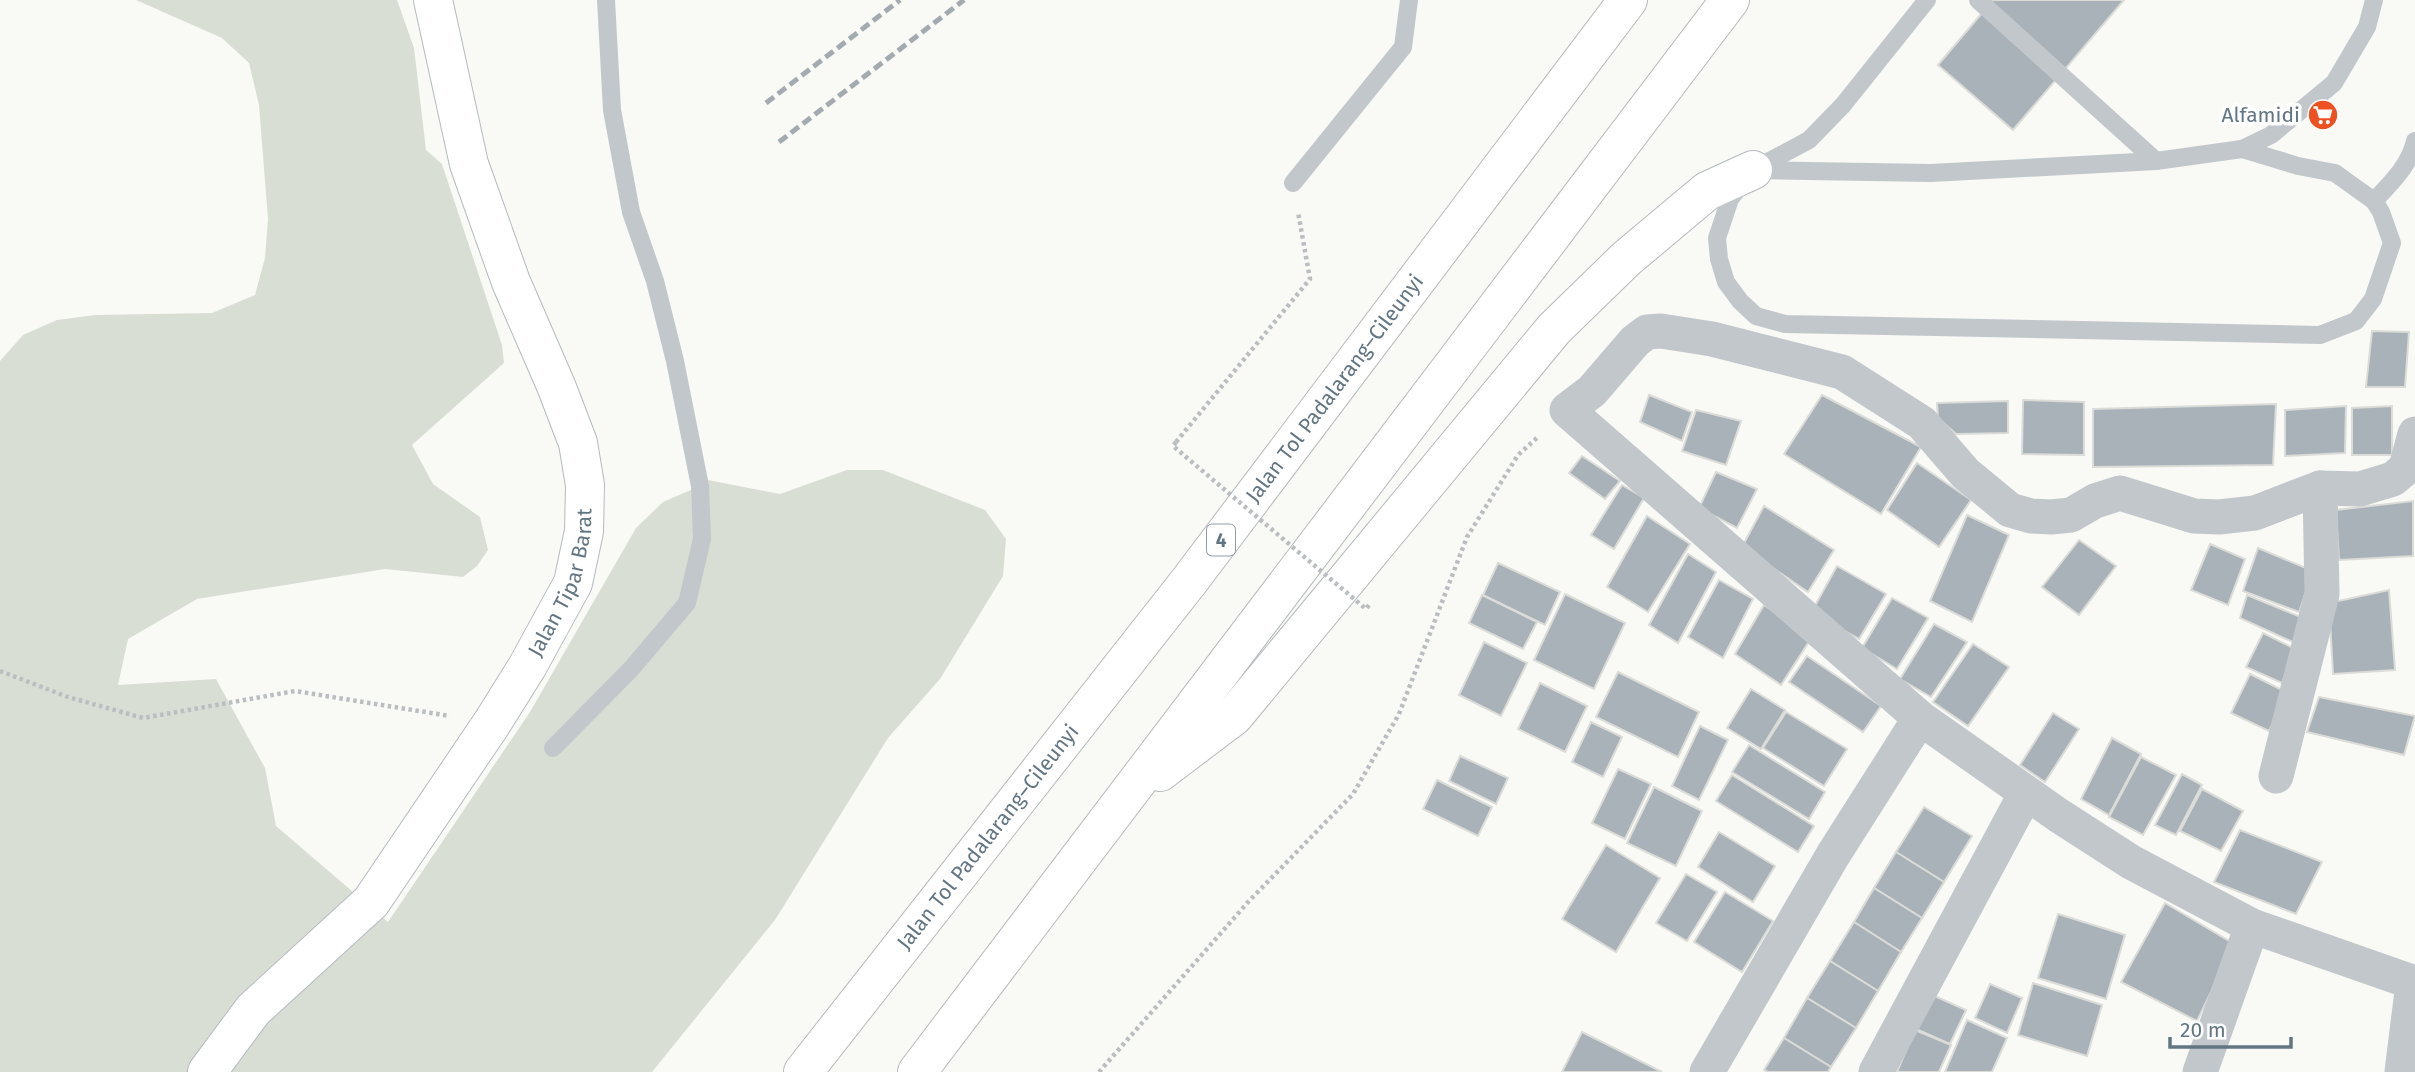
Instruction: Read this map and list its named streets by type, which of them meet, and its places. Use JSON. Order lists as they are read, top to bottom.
{
  "streets": {
    "main road": ["Jalan Tol Padalarang–Cileunyi", "4", "Jalan Tipar Barat"]
  },
  "places": {
    "supermarket": ["Alfamidi"]
  },
  "scale_bar": "20 m"
}
